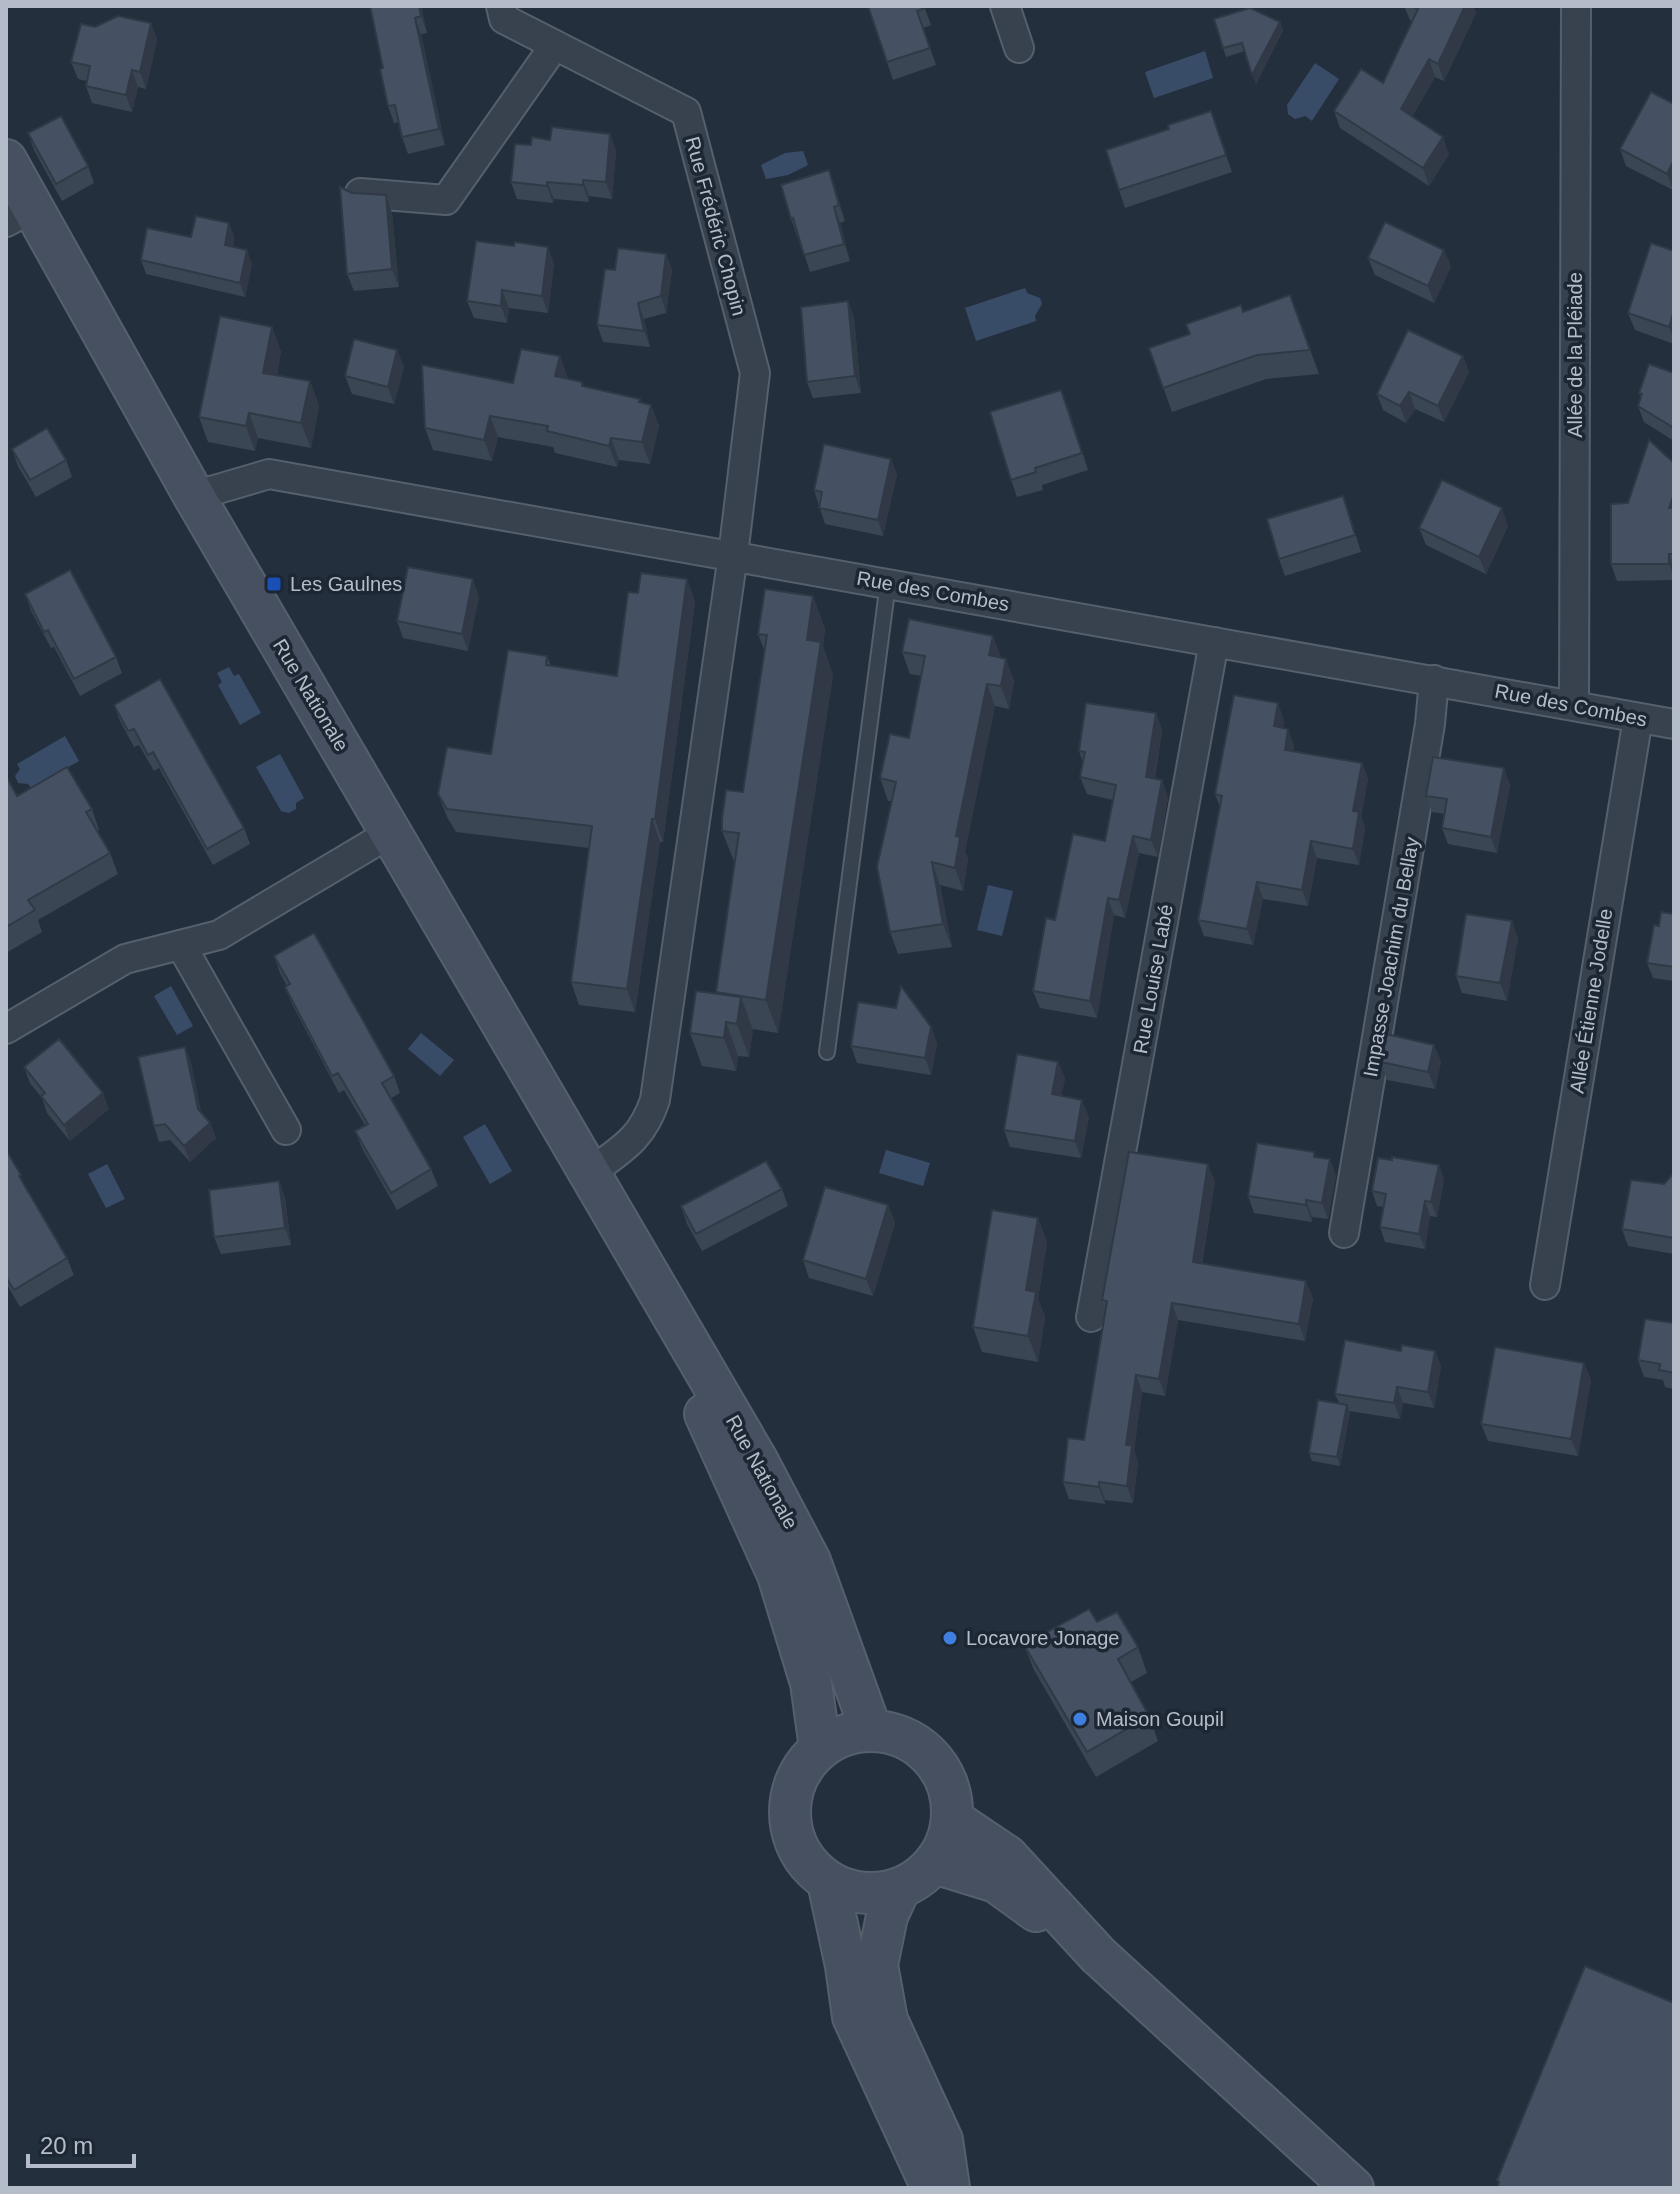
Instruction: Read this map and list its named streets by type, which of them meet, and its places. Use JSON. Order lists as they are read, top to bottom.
{
  "streets": {
    "main road": ["Rue Nationale"],
    "street": [
      "Rue Frédéric Chopin",
      "Allée de la Pléiade",
      "Rue des Combes",
      "Impasse Joachim du Bellay",
      "Rue Louise Labé",
      "Allée Étienne Jodelle"
    ]
  },
  "crossings": [
    ["Rue Frédéric Chopin", "Rue des Combes"],
    ["Rue Frédéric Chopin", "Rue Nationale"],
    ["Allée de la Pléiade", "Rue des Combes"],
    ["Rue des Combes", "Rue Nationale"],
    ["Rue des Combes", "Impasse Joachim du Bellay"],
    ["Rue des Combes", "Rue Louise Labé"],
    ["Rue des Combes", "Allée Étienne Jodelle"]
  ],
  "places": {
    "transit": ["Les Gaulnes"],
    "other": ["Locavore Jonage", "Maison Goupil"]
  },
  "scale_bar": "20 m"
}
